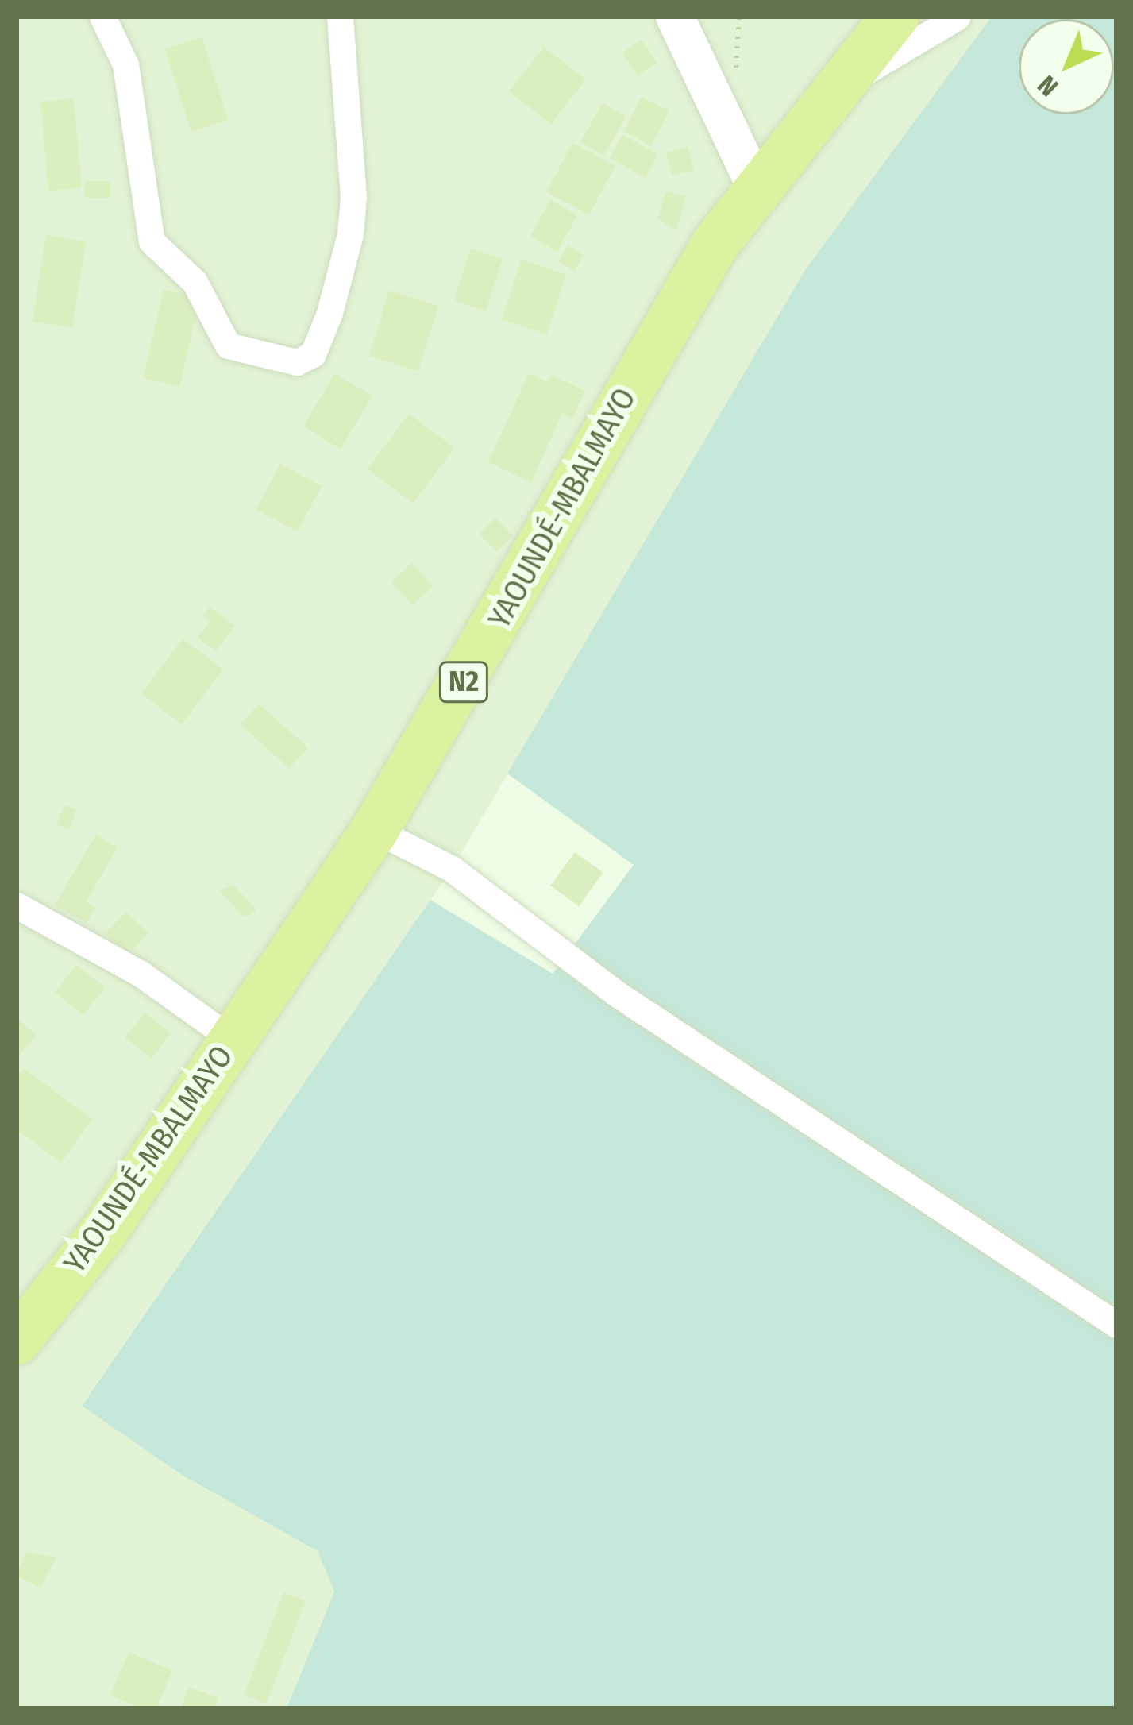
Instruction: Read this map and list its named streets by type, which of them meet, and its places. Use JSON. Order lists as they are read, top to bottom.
{
  "streets": {
    "highway": ["YAOUNDÉ-MBALMAYO", "N2"]
  },
  "north": "bottom left"
}
